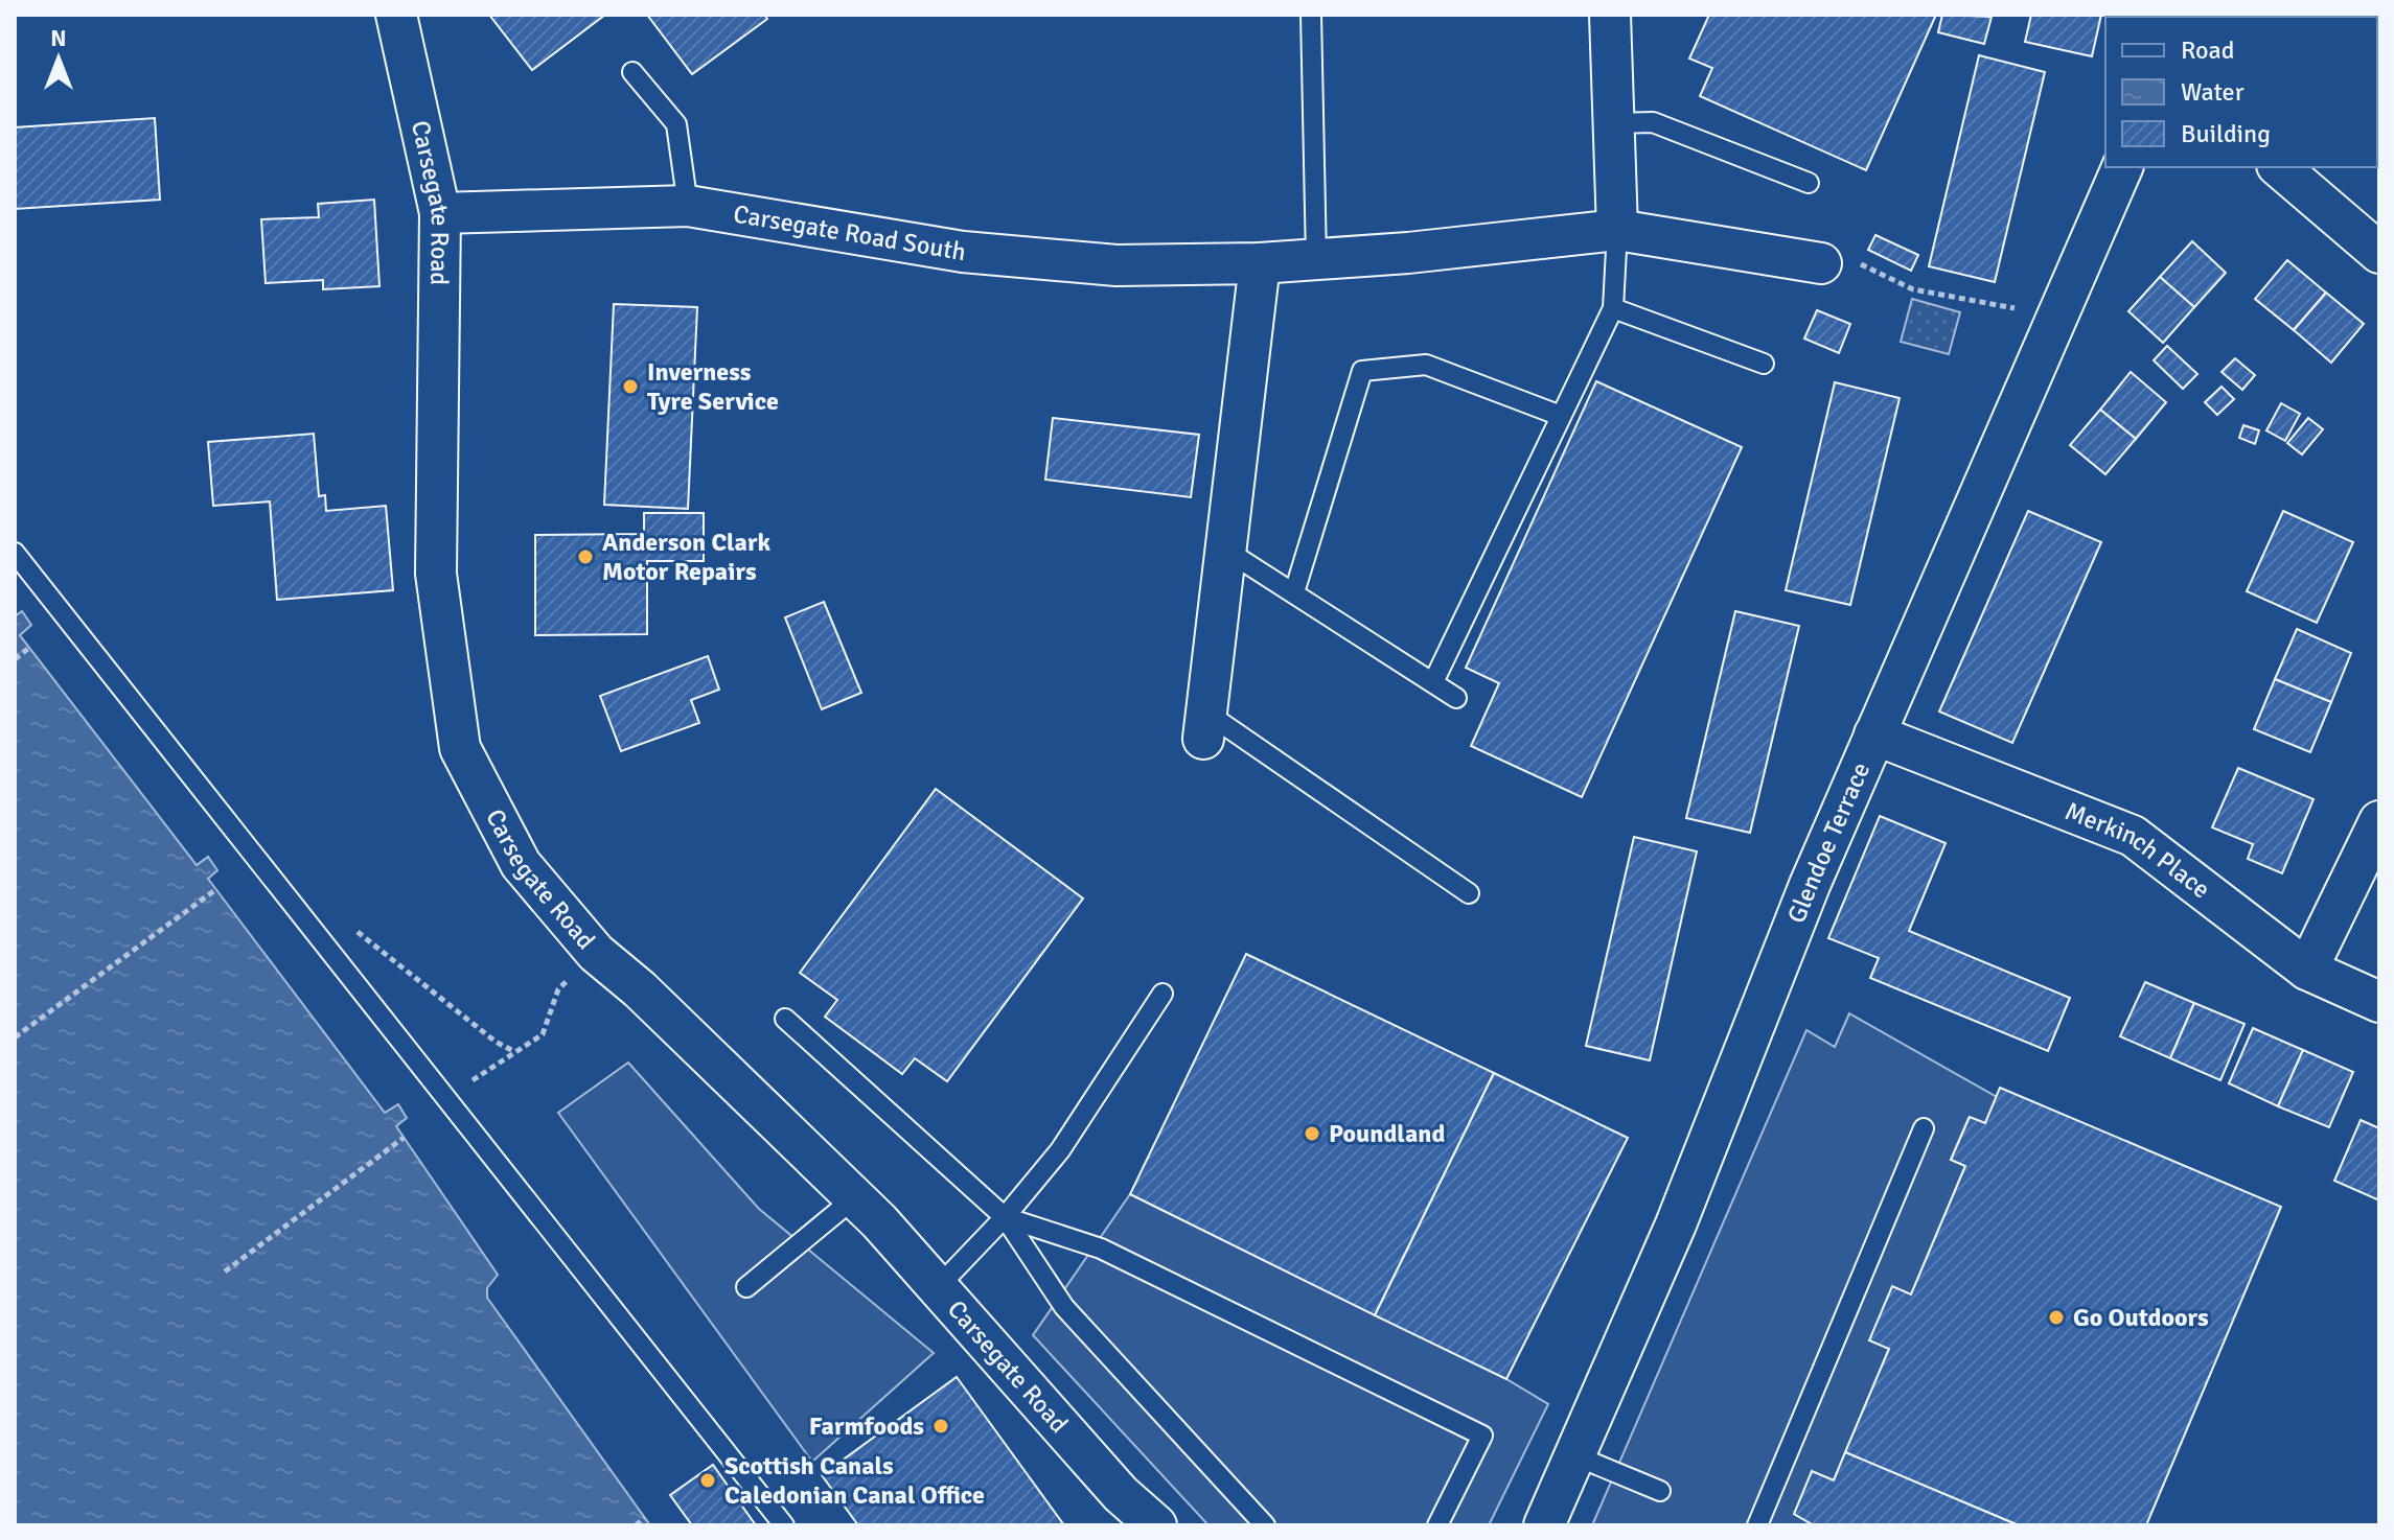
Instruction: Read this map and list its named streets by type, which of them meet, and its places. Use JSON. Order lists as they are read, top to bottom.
{
  "streets": {
    "street": [
      "Carsegate Road",
      "Carsegate Road South",
      "Glendoe Terrace",
      "Merkinch Place"
    ]
  },
  "crossings": [
    ["Carsegate Road", "Carsegate Road South"],
    ["Glendoe Terrace", "Merkinch Place"]
  ],
  "places": [
    "Inverness Tyre Service",
    "Anderson Clark Motor Repairs",
    "Poundland",
    "Go Outdoors",
    "Farmfoods",
    "Scottish Canals Caledonian Canal Office"
  ],
  "legend": ["Road", "Water", "Building"],
  "north": "top"
}
